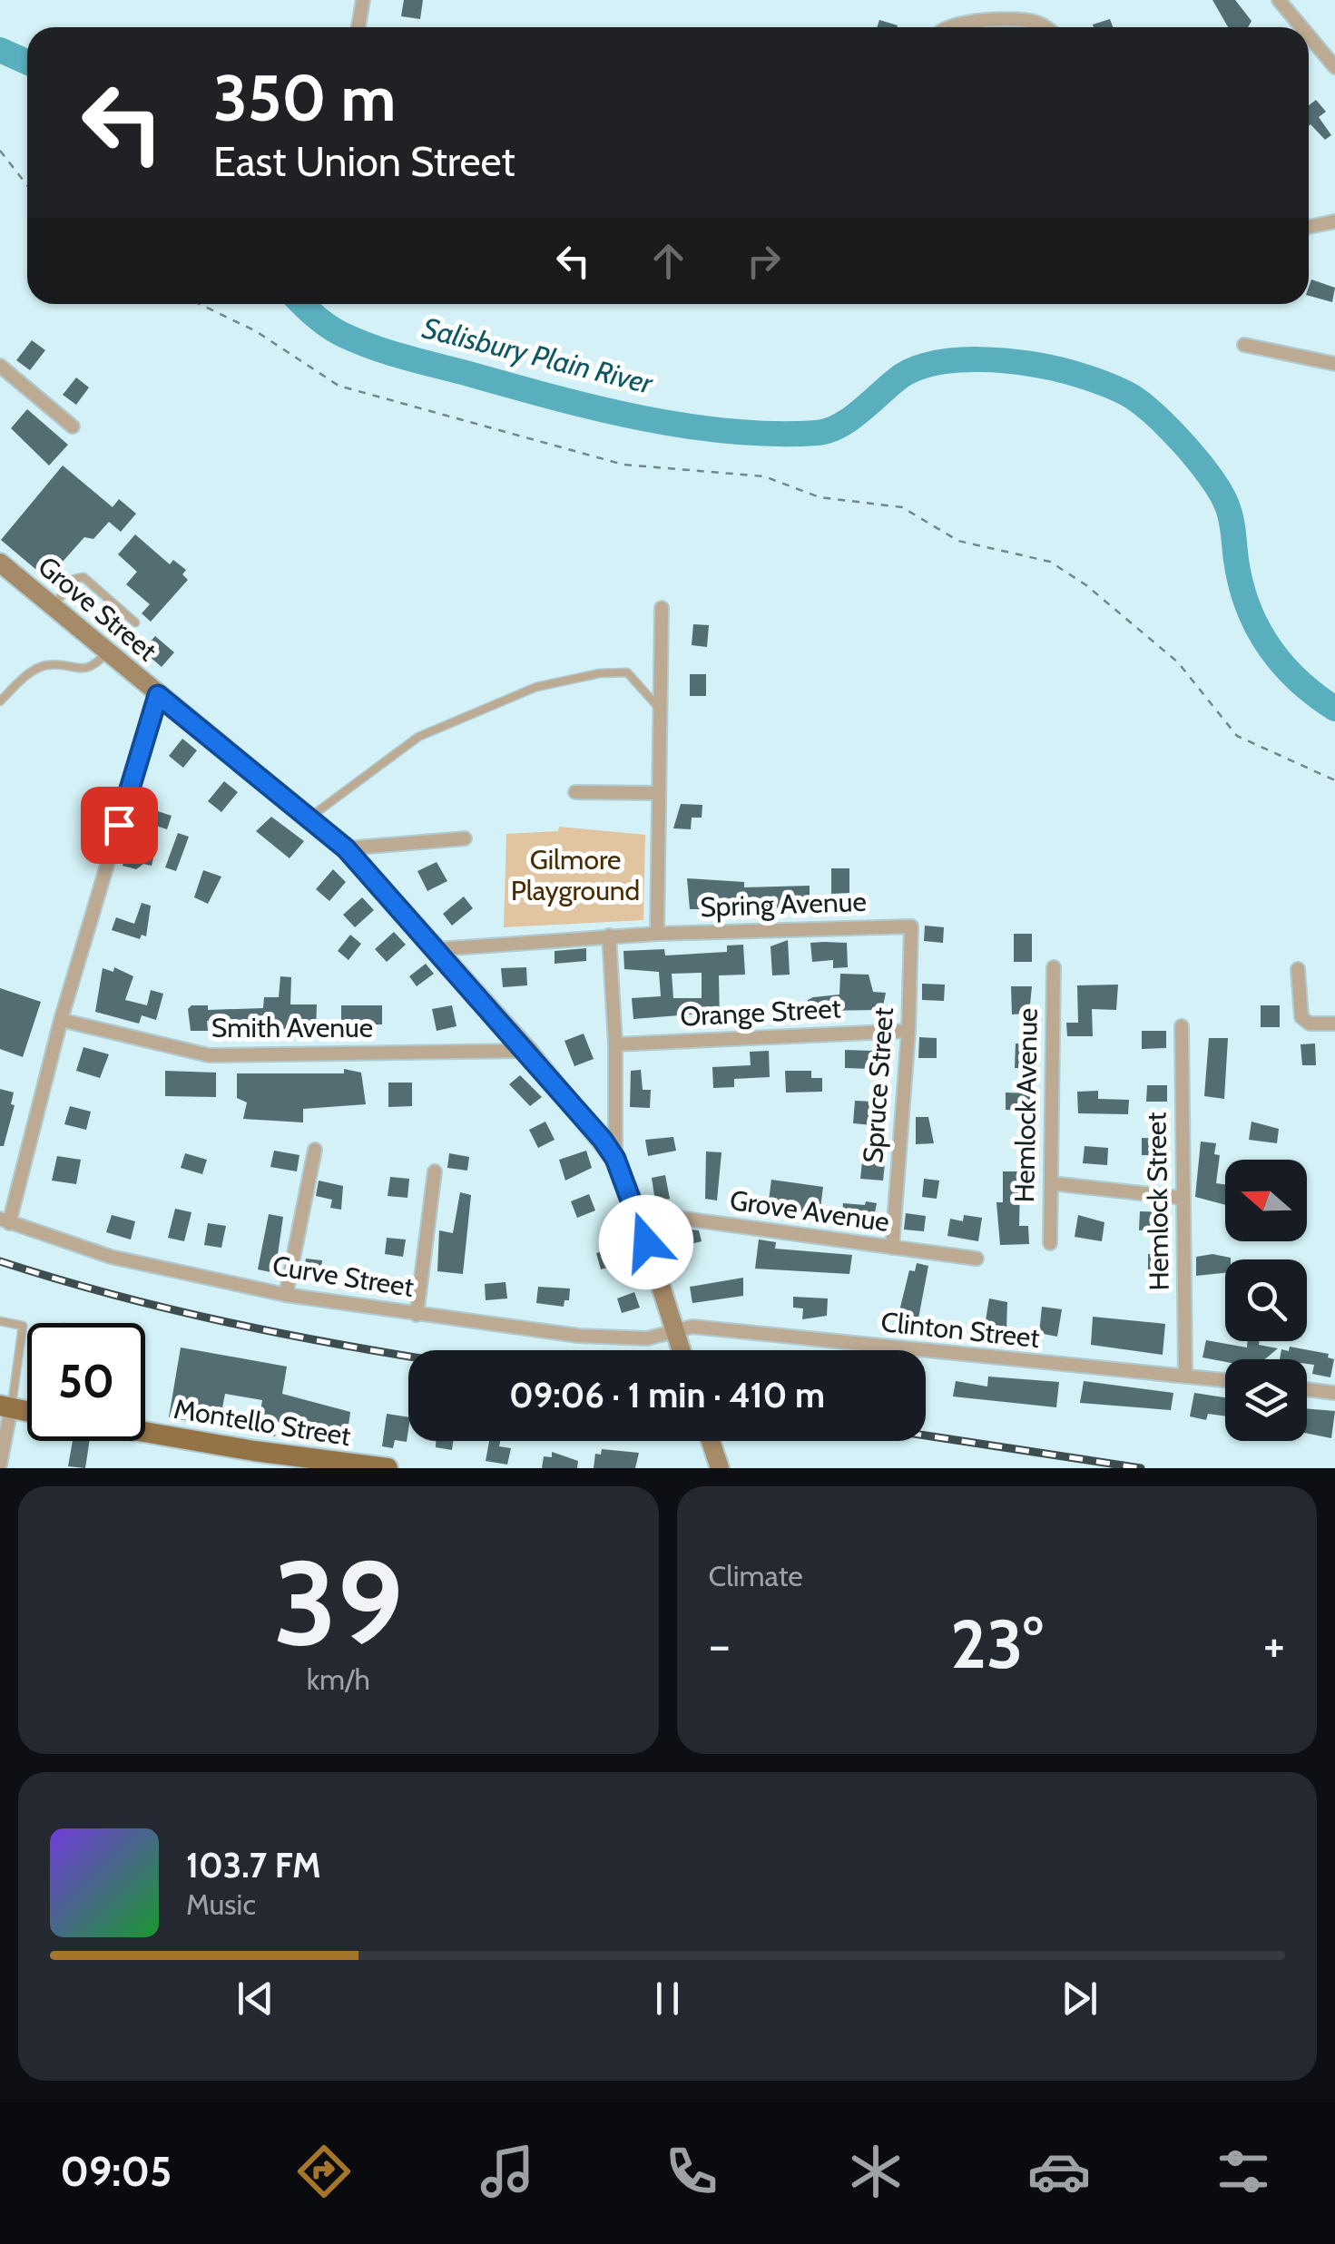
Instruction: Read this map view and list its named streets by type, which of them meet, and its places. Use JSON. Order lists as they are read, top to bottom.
{
  "streets": {
    "main road": ["Grove Street", "Montello Street"],
    "street": [
      "Spring Avenue",
      "Orange Street",
      "Smith Avenue",
      "Spruce Street",
      "Hemlock Avenue",
      "Hemlock Street",
      "Grove Avenue",
      "Curve Street",
      "Clinton Street"
    ]
  },
  "crossings": [
    ["Grove Street", "Spring Avenue"],
    ["Grove Street", "Smith Avenue"],
    ["Grove Street", "Grove Avenue"],
    ["Grove Street", "Curve Street"],
    ["Grove Street", "Clinton Street"],
    ["Spring Avenue", "Spruce Street"],
    ["Orange Street", "Spruce Street"],
    ["Spruce Street", "Grove Avenue"],
    ["Hemlock Street", "Clinton Street"],
    ["Curve Street", "Clinton Street"]
  ],
  "water": ["Salisbury Plain River"],
  "parks": ["Gilmore Playground"],
  "north": "left",
  "page": {
    "turn": ["350 m", "East Union Street"],
    "limit": "50",
    "trip": "09:06 · 1 min · 410 m",
    "tile": [
      ["39", "km/h"],
      "Climate"
    ],
    "heat": ["−", "23°", "+"],
    "song": ["103.7 FM", "Music"],
    "tabs": "09:05"
  }
}
